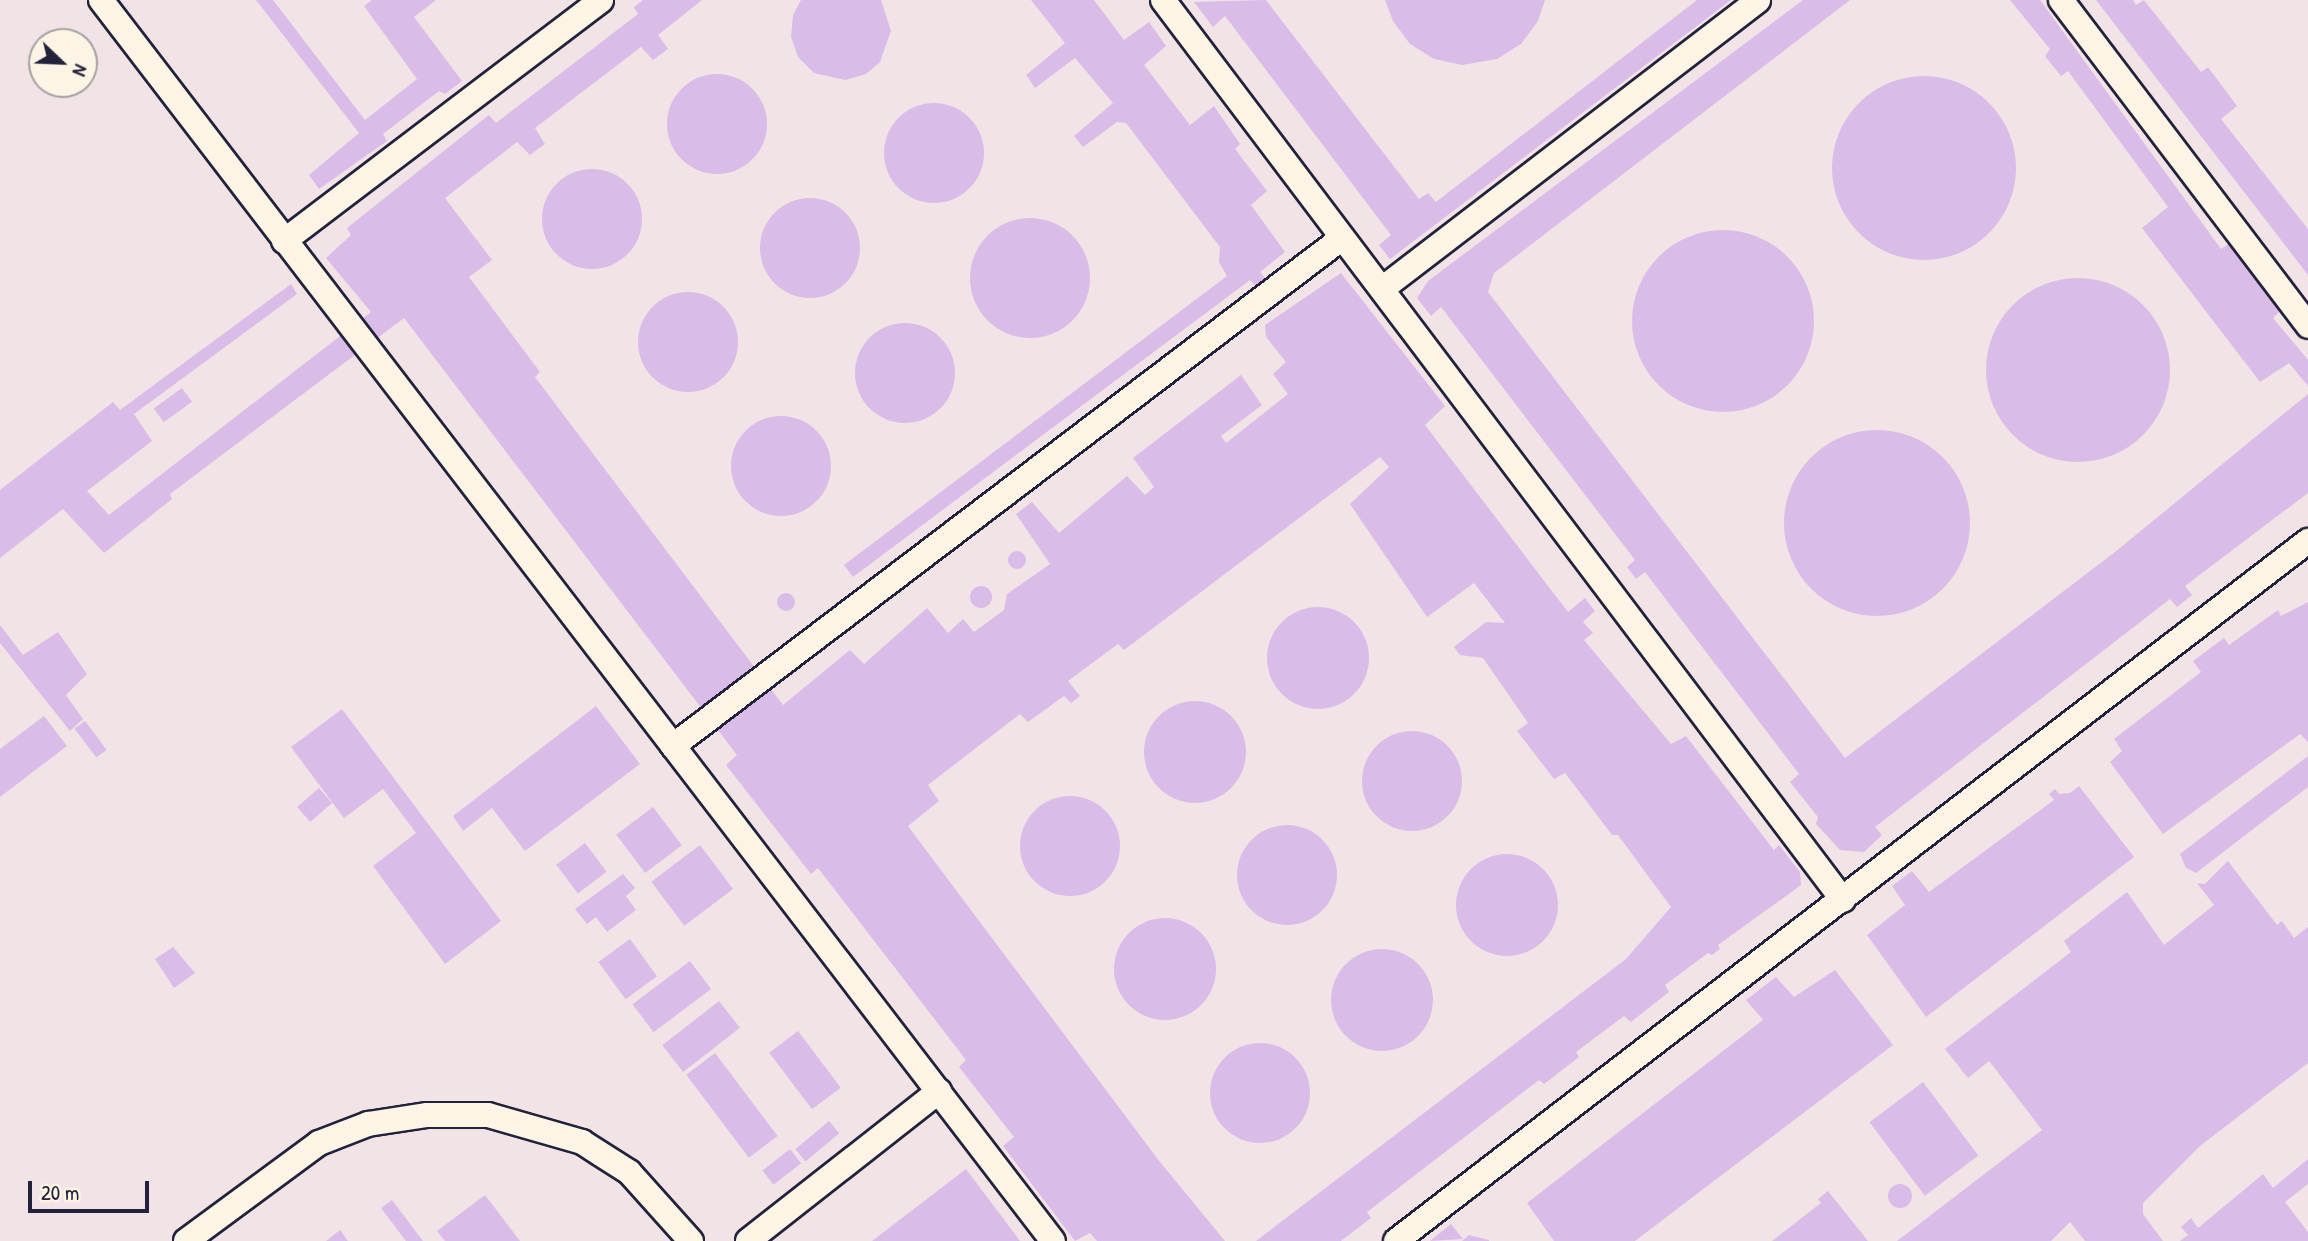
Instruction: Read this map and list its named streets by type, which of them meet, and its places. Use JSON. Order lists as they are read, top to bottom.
{
  "scale_bar": "20 m",
  "north": "bottom right"
}
